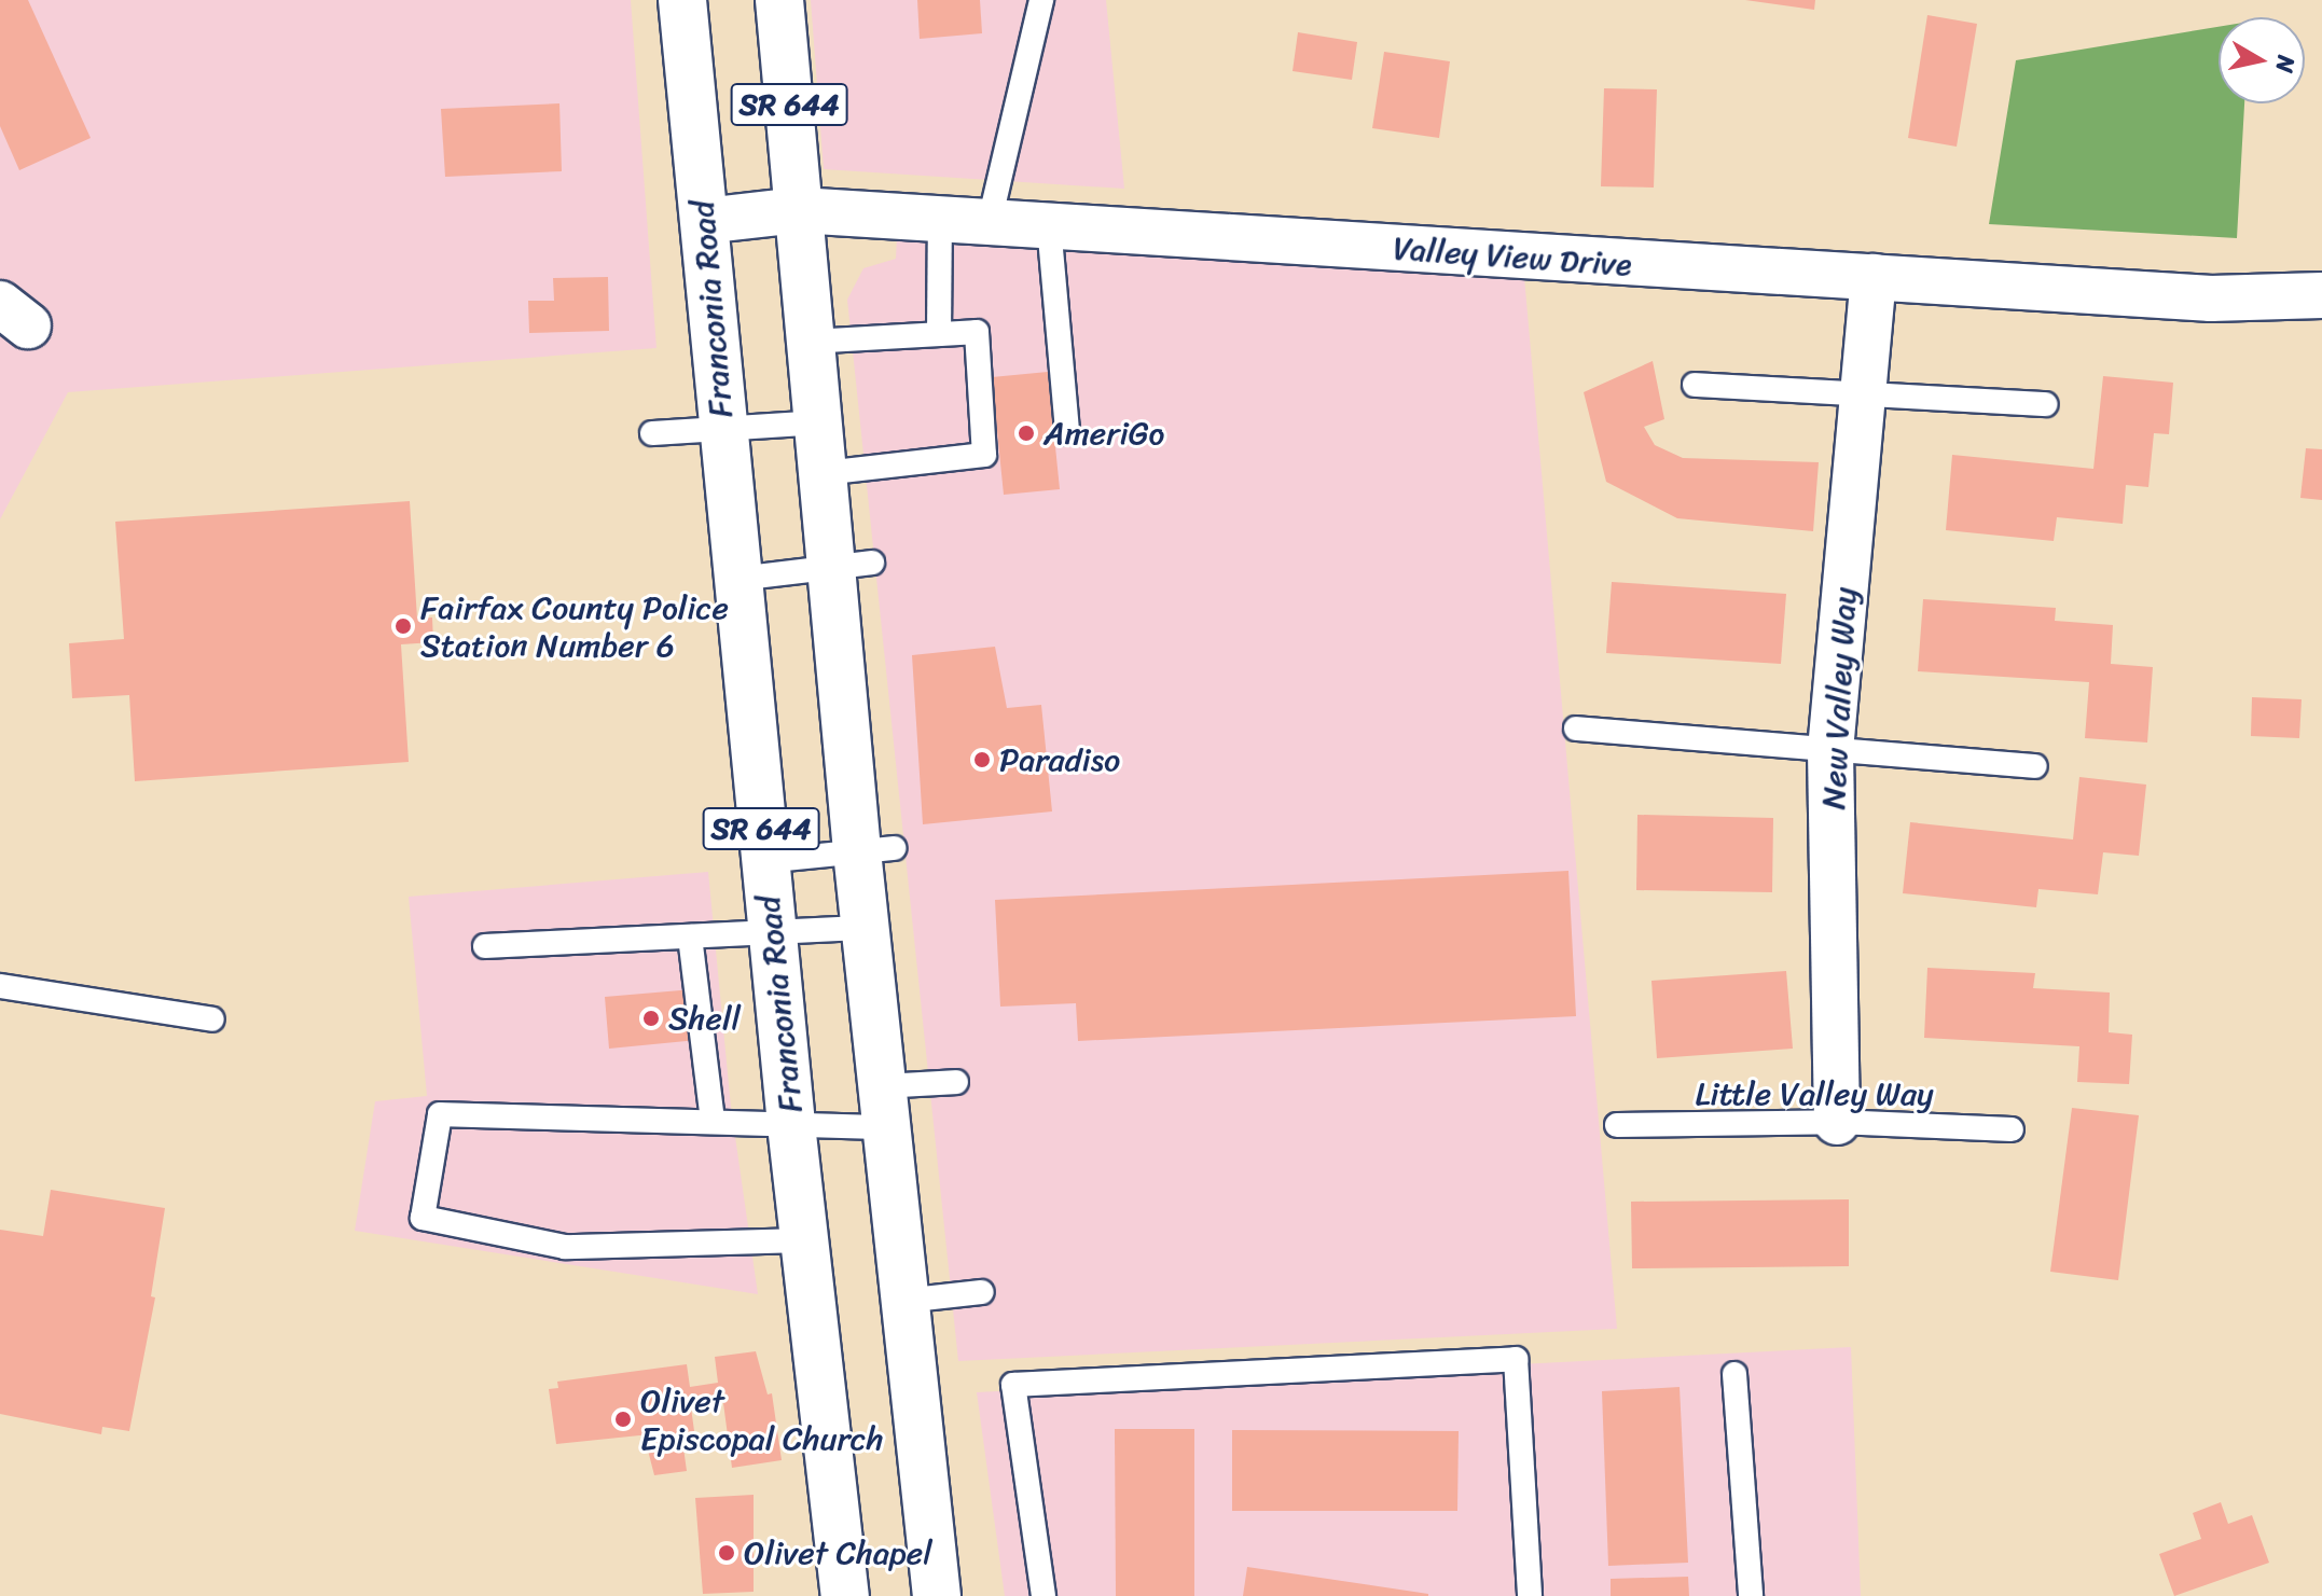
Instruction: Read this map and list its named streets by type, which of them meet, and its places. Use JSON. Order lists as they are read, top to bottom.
{
  "streets": {
    "main road": ["SR 644", "Franconia Road"],
    "street": ["Valley View Drive", "New Valley Way"],
    "lane": ["Little Valley Way"]
  },
  "crossings": [
    ["SR 644", "Valley View Drive"],
    ["Valley View Drive", "Franconia Road"],
    ["Valley View Drive", "New Valley Way"],
    ["New Valley Way", "Little Valley Way"]
  ],
  "places": [
    "AmeriGo",
    "Fairfax County Police Station Number 6",
    "Paradiso",
    "Shell",
    "Olivet Episcopal Church",
    "Olivet Chapel"
  ],
  "north": "right"
}
